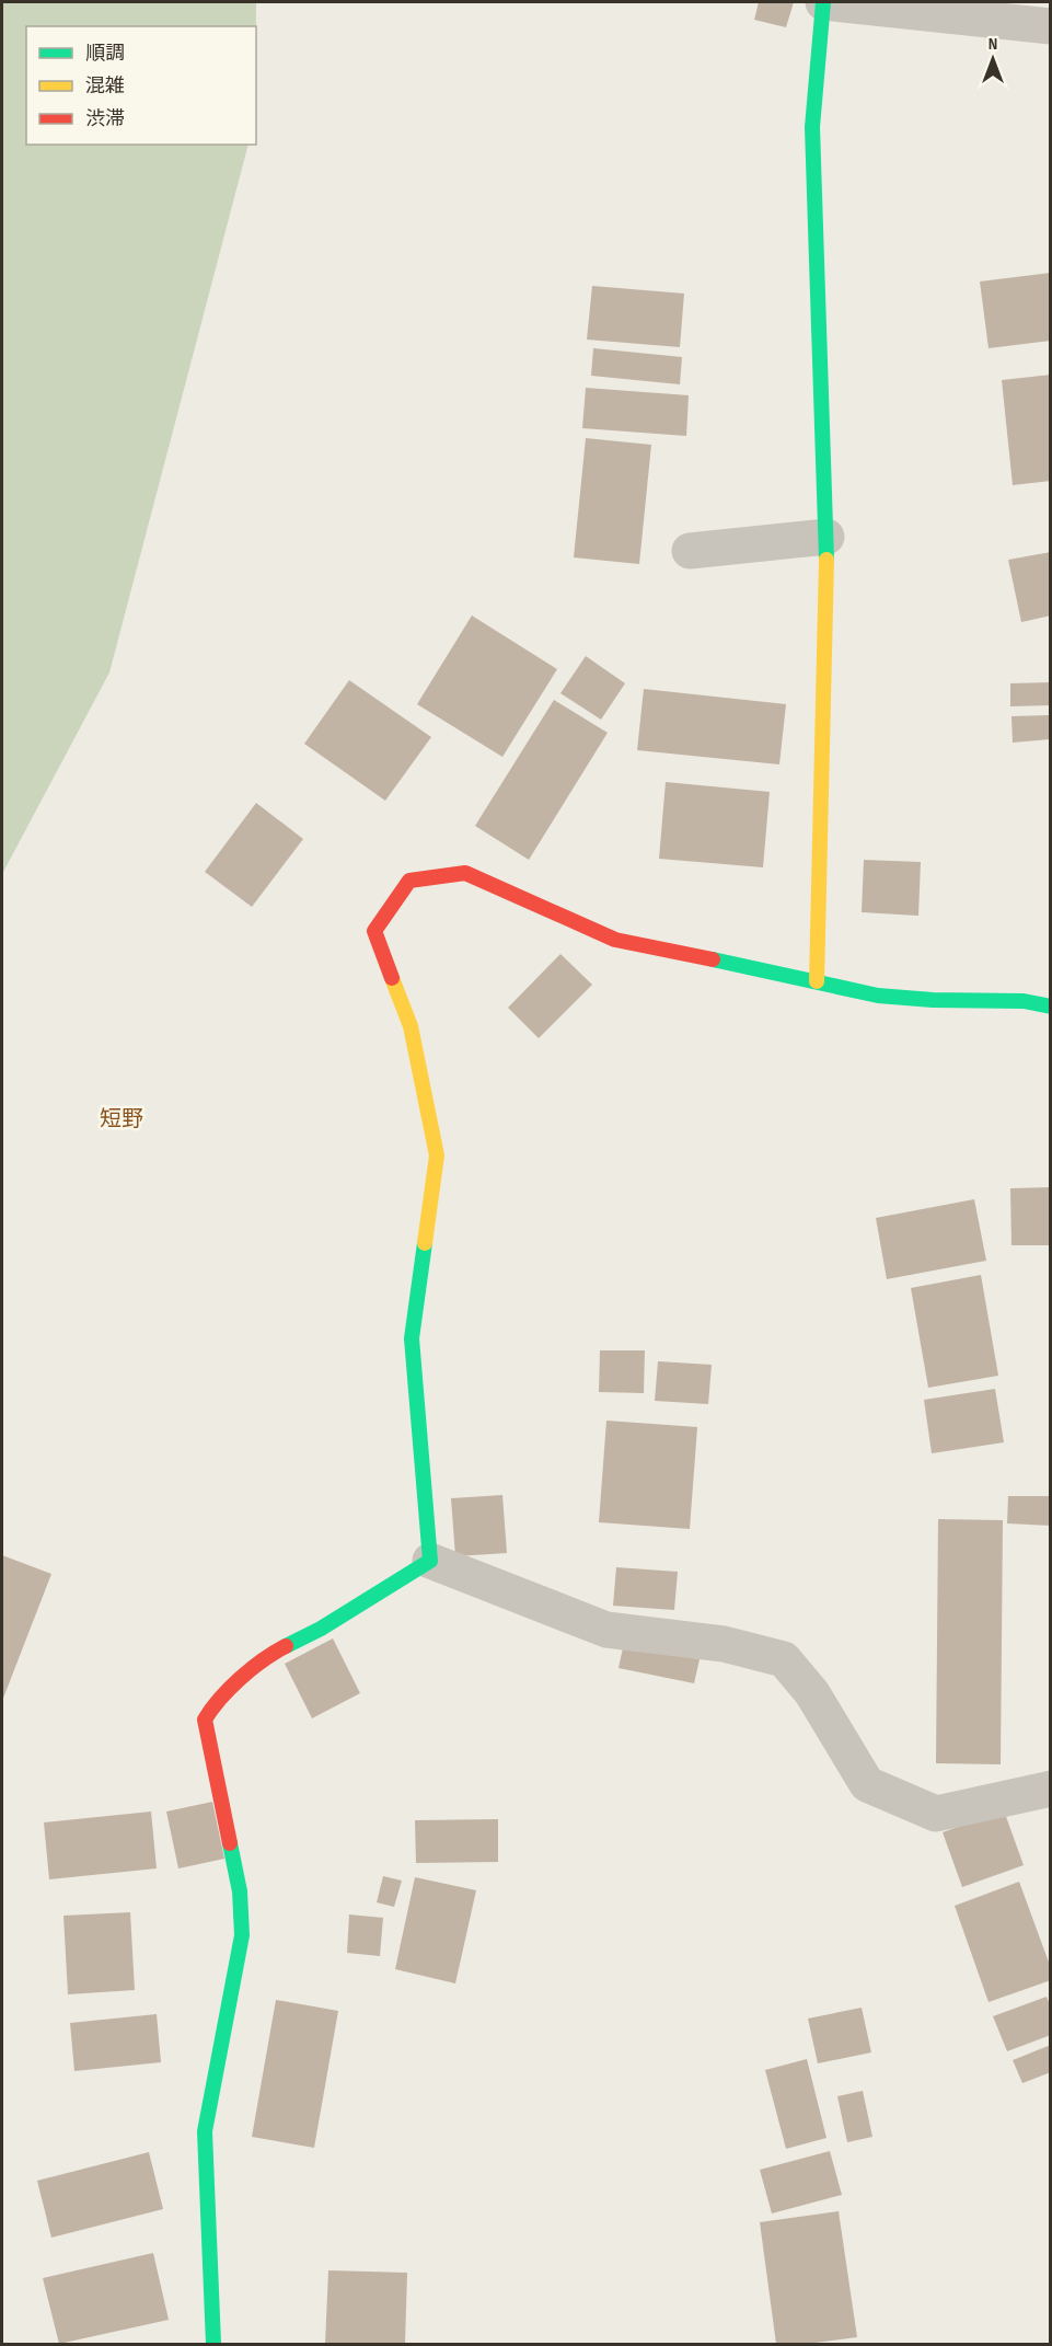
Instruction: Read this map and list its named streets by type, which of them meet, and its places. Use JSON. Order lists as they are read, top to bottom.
{
  "districts": ["短野"],
  "legend": ["順調", "混雑", "渋滞"],
  "north": "top"
}
